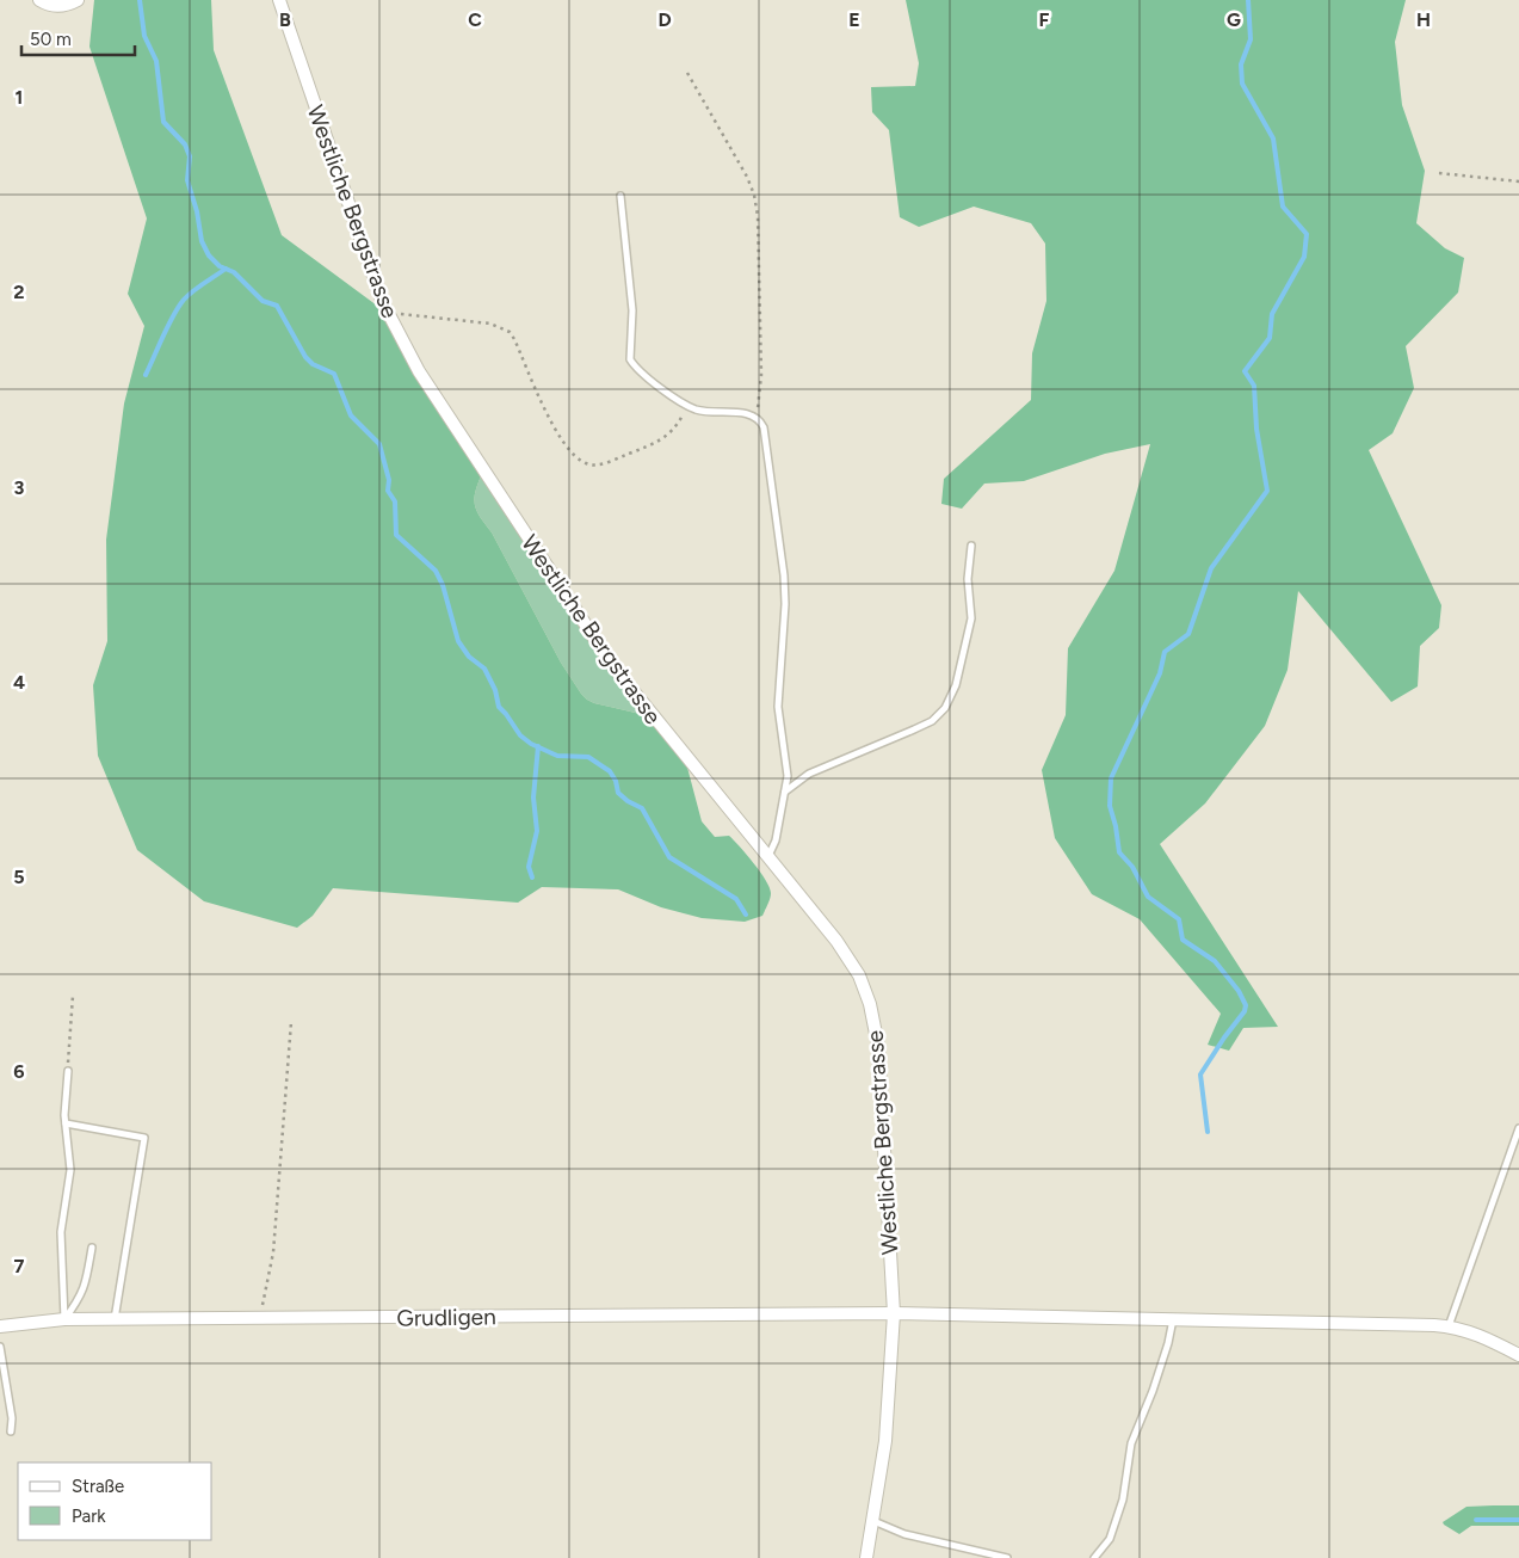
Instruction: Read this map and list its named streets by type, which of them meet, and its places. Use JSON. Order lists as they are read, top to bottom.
{
  "streets": {
    "street": ["Westliche Bergstrasse", "Grudligen"]
  },
  "crossings": [
    ["Westliche Bergstrasse", "Grudligen"]
  ],
  "legend": ["Straße", "Park"],
  "scale_bar": "50 m",
  "grid": {
    "columns": [
      "B",
      "C",
      "D",
      "E",
      "F",
      "G",
      "H"
    ],
    "rows": [
      "1",
      "2",
      "3",
      "4",
      "5",
      "6",
      "7"
    ]
  }
}
